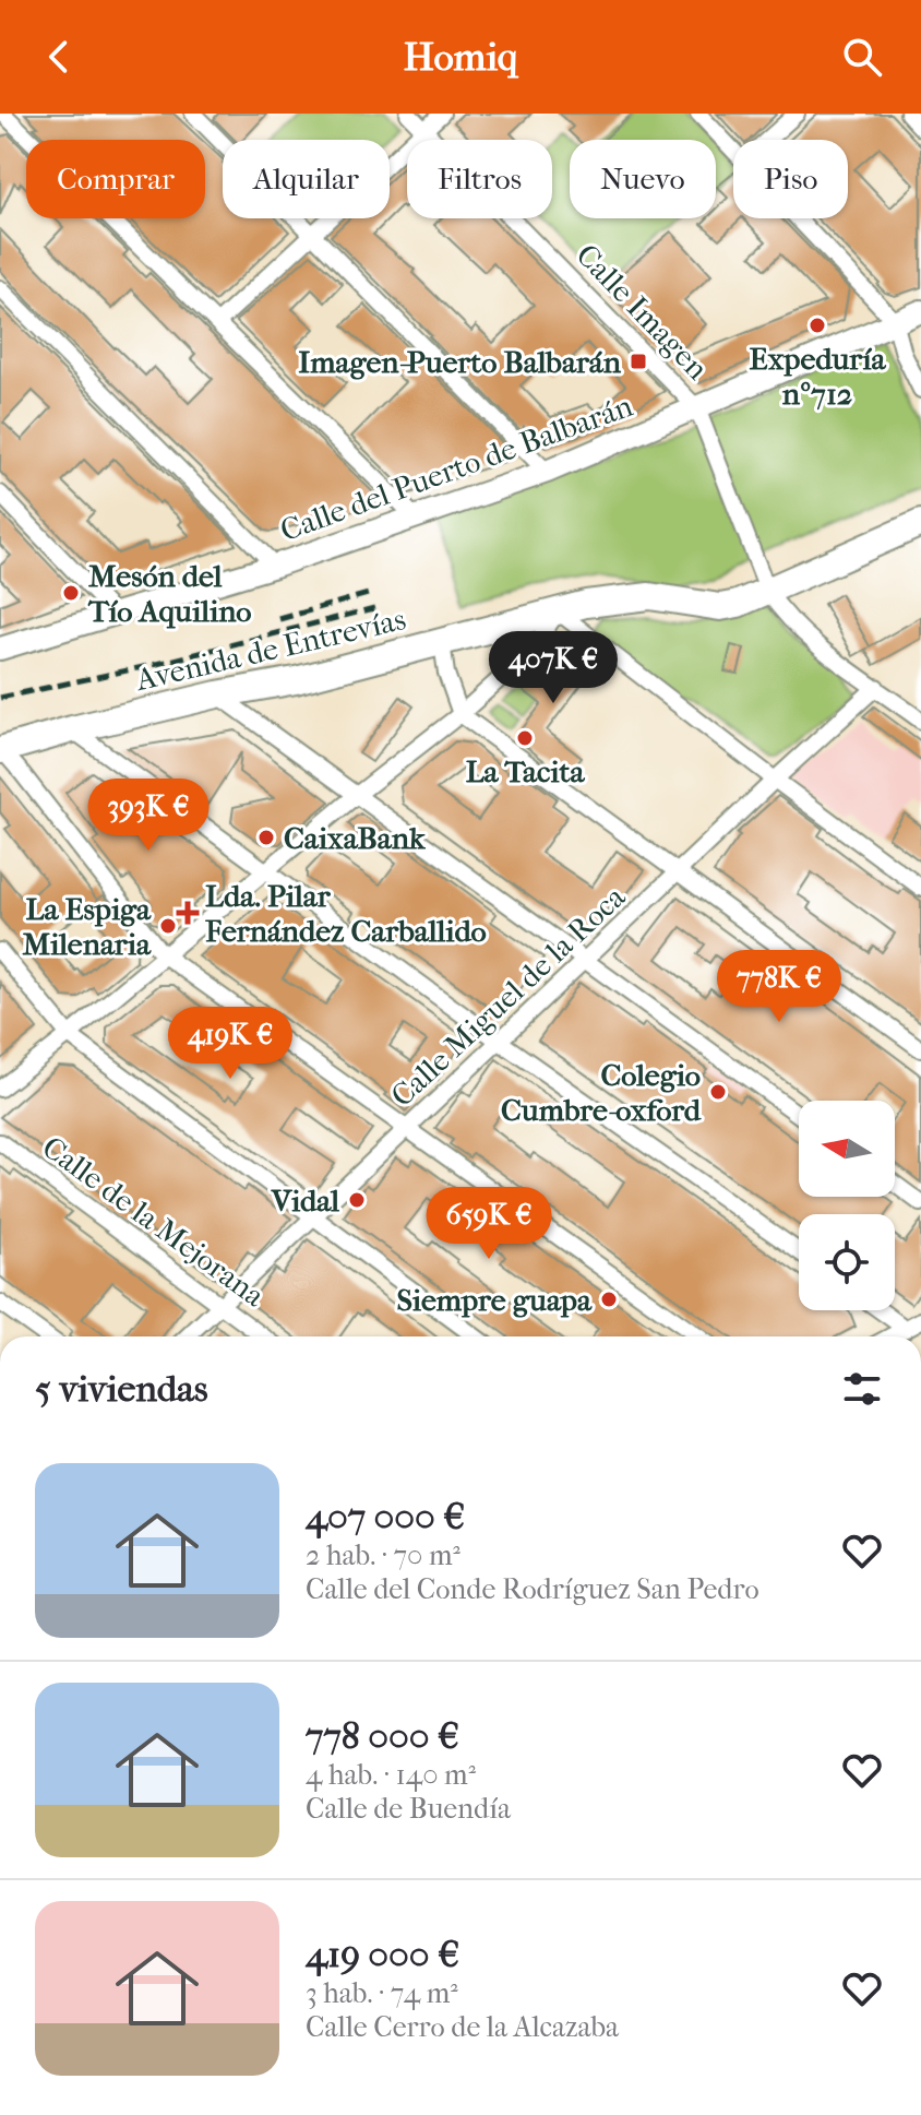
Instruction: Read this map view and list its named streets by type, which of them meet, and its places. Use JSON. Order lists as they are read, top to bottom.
{
  "streets": {
    "main road": ["Avenida de Entrevías"],
    "street": [
      "Calle Imagen",
      "Calle del Puerto de Balbarán",
      "Calle Miguel de la Roca",
      "Calle de la Mejorana"
    ]
  },
  "crossings": [
    ["Calle Imagen", "Calle del Puerto de Balbarán"],
    ["Calle Imagen", "Avenida de Entrevías"],
    ["Calle Imagen", "Calle Miguel de la Roca"],
    ["Calle Miguel de la Roca", "Calle de la Mejorana"]
  ],
  "places": {
    "other": [
      "Expeduría nº712",
      "Mesón del Tío Aquilino",
      "La Tacita",
      "CaixaBank",
      "La Espiga Milenaria",
      "Colegio Cumbre-oxford",
      "Vidal",
      "Siempre guapa"
    ],
    "transit": ["Imagen-Puerto Balbarán"],
    "health": ["Lda. Pilar Fernández Carballido"]
  },
  "north": "left",
  "page": {
    "header": "Homiq",
    "chip": [
      "Comprar",
      "Alquilar",
      "Filtros",
      "Nuevo",
      "Piso"
    ],
    "price": [
      "407K €",
      "393K €",
      "778K €",
      "419K €",
      "659K €"
    ],
    "heading": "5 viviendas",
    "list": [
      {
        "name": "407 000 €",
        "note": "2 hab. · 70 m² · Calle del Conde Rodríguez San Pedro"
      },
      {
        "name": "778 000 €",
        "note": "4 hab. · 140 m² · Calle de Buendía"
      },
      {
        "name": "419 000 €",
        "note": "3 hab. · 74 m² · Calle Cerro de la Alcazaba"
      }
    ]
  }
}
